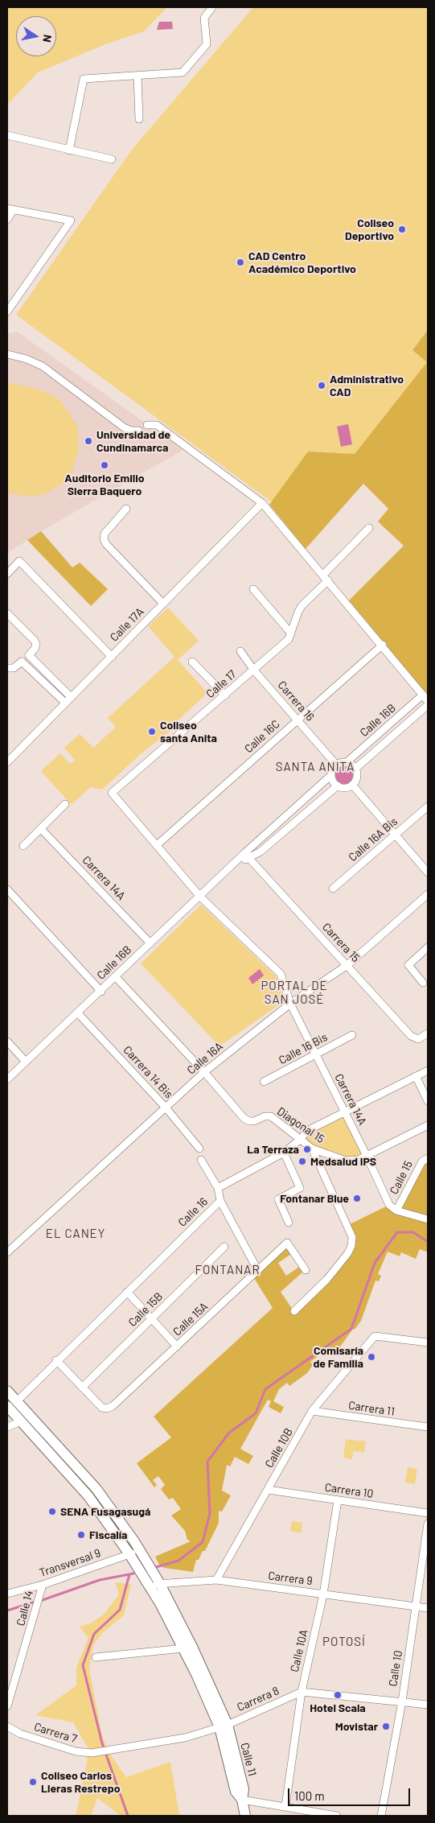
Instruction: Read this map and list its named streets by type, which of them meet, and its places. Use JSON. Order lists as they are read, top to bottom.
{
  "streets": {
    "main road": ["Calle 11"],
    "street": [
      "Calle 17A",
      "Calle 17",
      "Carrera 16",
      "Calle 16B",
      "Calle 16C",
      "Calle 16A Bis",
      "Carrera 14A",
      "Carrera 15",
      "Calle 16 Bis",
      "Calle 16A",
      "Carrera 14 Bis",
      "Diagonal 15",
      "Calle 15",
      "Calle 16",
      "Calle 15B",
      "Calle 15A",
      "Carrera 11",
      "Calle 10B",
      "Carrera 10",
      "Transversal 9",
      "Carrera 9",
      "Calle 14",
      "Calle 10A",
      "Calle 10",
      "Carrera 8",
      "Carrera 7"
    ]
  },
  "crossings": [
    ["Calle 17", "Carrera 16"],
    ["Calle 17", "Carrera 14A"],
    ["Carrera 16", "Calle 16B"],
    ["Carrera 16", "Calle 16C"],
    ["Calle 16B", "Carrera 14A"],
    ["Calle 16B", "Carrera 15"],
    ["Calle 16B", "Carrera 14 Bis"],
    ["Calle 16B", "Diagonal 15"],
    ["Calle 16C", "Carrera 14A"],
    ["Carrera 14A", "Calle 16 Bis"],
    ["Carrera 14A", "Calle 16A"],
    ["Carrera 14A", "Diagonal 15"],
    ["Carrera 14A", "Calle 15"],
    ["Carrera 15", "Calle 16A"],
    ["Calle 16A", "Carrera 14 Bis"],
    ["Calle 16A", "Diagonal 15"],
    ["Calle 15B", "Calle 15A"],
    ["Carrera 11", "Calle 10B"],
    ["Calle 10B", "Carrera 10"],
    ["Calle 10B", "Carrera 9"],
    ["Carrera 10", "Calle 10A"],
    ["Transversal 9", "Calle 14"],
    ["Carrera 9", "Calle 10A"],
    ["Carrera 9", "Calle 10"],
    ["Calle 10A", "Carrera 8"],
    ["Calle 10", "Carrera 8"],
    ["Carrera 8", "Carrera 7"],
    ["Carrera 8", "Calle 11"]
  ],
  "districts": [
    "SANTA ANITA",
    "PORTAL DE SAN JOSÉ",
    "EL CANEY",
    "FONTANAR",
    "POTOSÍ"
  ],
  "places": [
    "Coliseo Deportivo",
    "CAD Centro Académico Deportivo",
    "Administrativo CAD",
    "Universidad de Cundinamarca",
    "Auditorio Emilio Sierra Baquero",
    "Coliseo santa Anita",
    "La Terraza",
    "Medsalud IPS",
    "Fontanar Blue",
    "Comisaría de Familia",
    "SENA Fusagasugá",
    "Fiscalía",
    "Hotel Scala",
    "Movistar",
    "Coliseo Carlos Lleras Restrepo"
  ],
  "scale_bar": "100 m",
  "north": "right"
}
